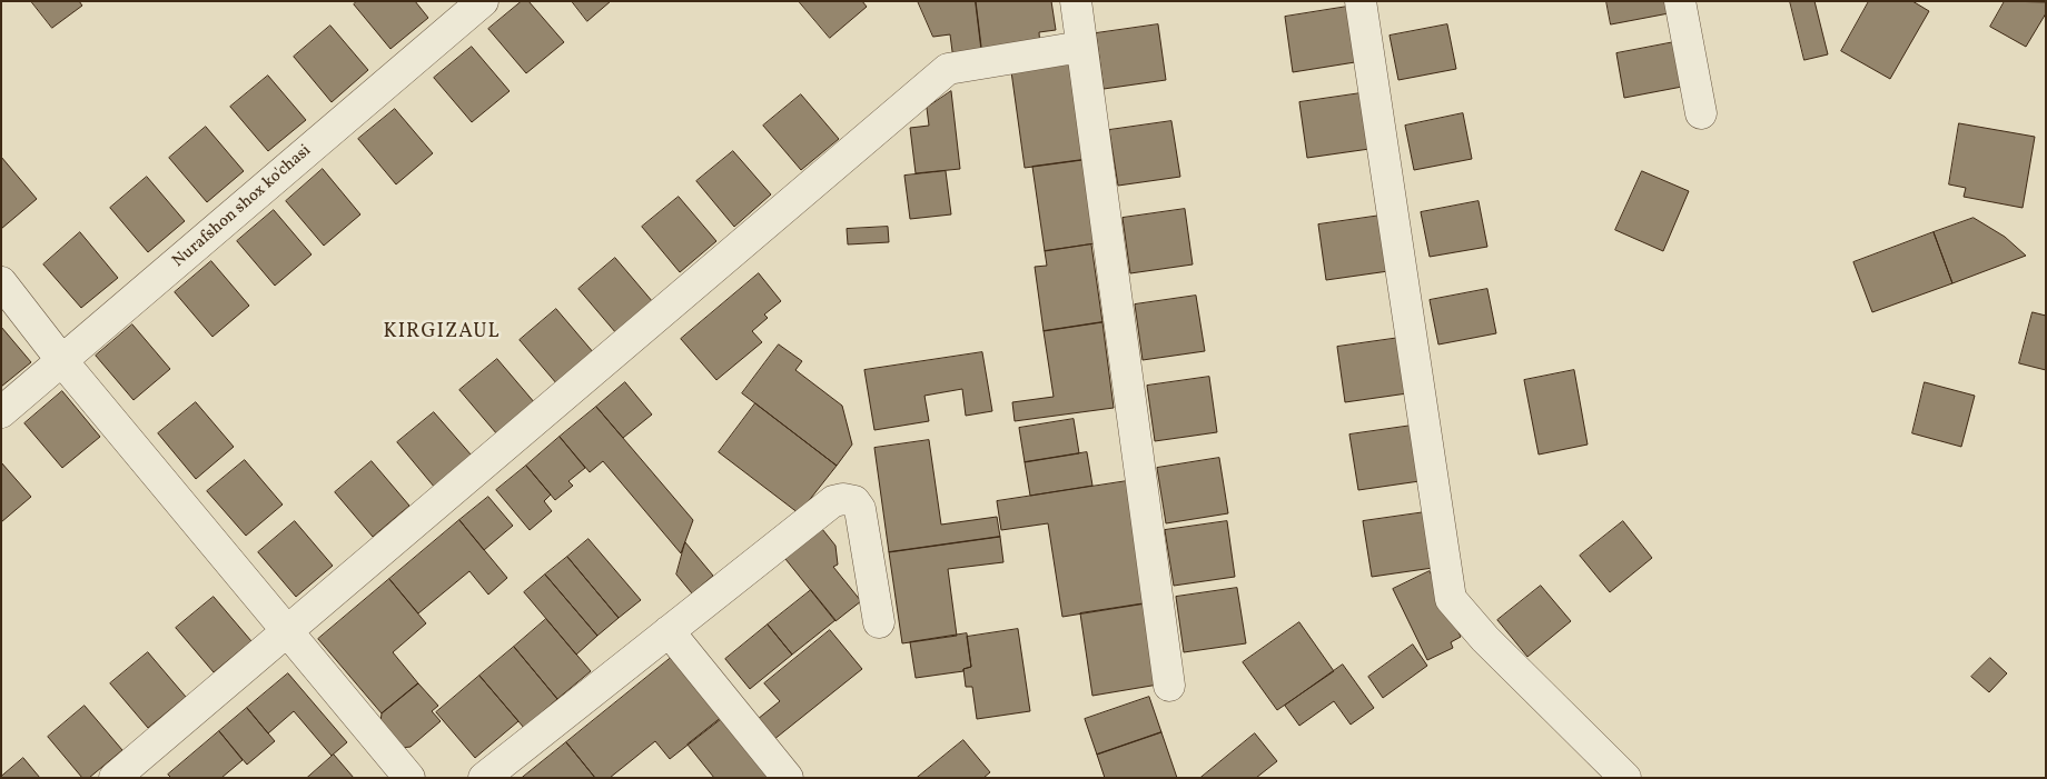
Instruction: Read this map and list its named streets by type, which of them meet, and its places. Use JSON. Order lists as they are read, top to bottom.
{
  "streets": {
    "street": ["Nurafshon shox ko'chasi"]
  },
  "districts": ["KIRGIZAUL"]
}
